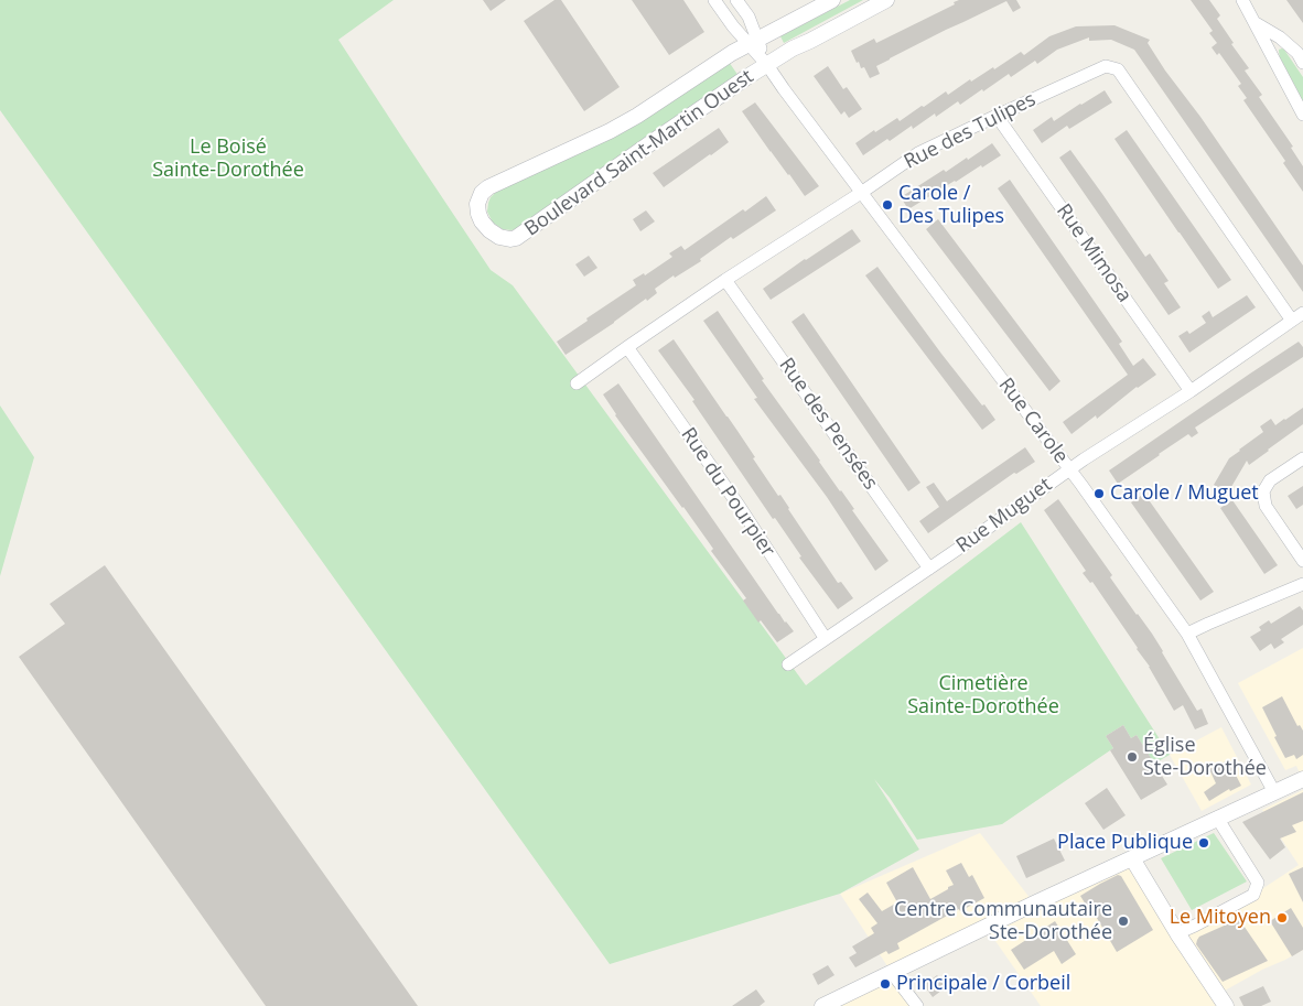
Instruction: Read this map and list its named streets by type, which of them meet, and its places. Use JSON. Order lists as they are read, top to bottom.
{
  "streets": {
    "street": [
      "Rue des Tulipes",
      "Boulevard Saint-Martin Ouest",
      "Rue Mimosa",
      "Rue Carole",
      "Rue des Pensées",
      "Rue du Pourpier",
      "Rue Muguet"
    ]
  },
  "crossings": [
    ["Rue des Tulipes", "Rue Mimosa"],
    ["Rue des Tulipes", "Rue Carole"],
    ["Rue des Tulipes", "Rue des Pensées"],
    ["Rue des Tulipes", "Rue du Pourpier"],
    ["Rue des Tulipes", "Rue Muguet"],
    ["Boulevard Saint-Martin Ouest", "Rue Carole"],
    ["Rue Mimosa", "Rue Muguet"],
    ["Rue Carole", "Rue Muguet"],
    ["Rue des Pensées", "Rue Muguet"],
    ["Rue du Pourpier", "Rue Muguet"]
  ],
  "parks": ["Le Boisé Sainte-Dorothée", "Cimetière Sainte-Dorothée"],
  "places": [
    "Carole / Des Tulipes",
    "Carole / Muguet",
    "Église Ste-Dorothée",
    "Place Publique",
    "Le Mitoyen",
    "Centre Communautaire Ste-Dorothée",
    "Principale / Corbeil"
  ]
}
